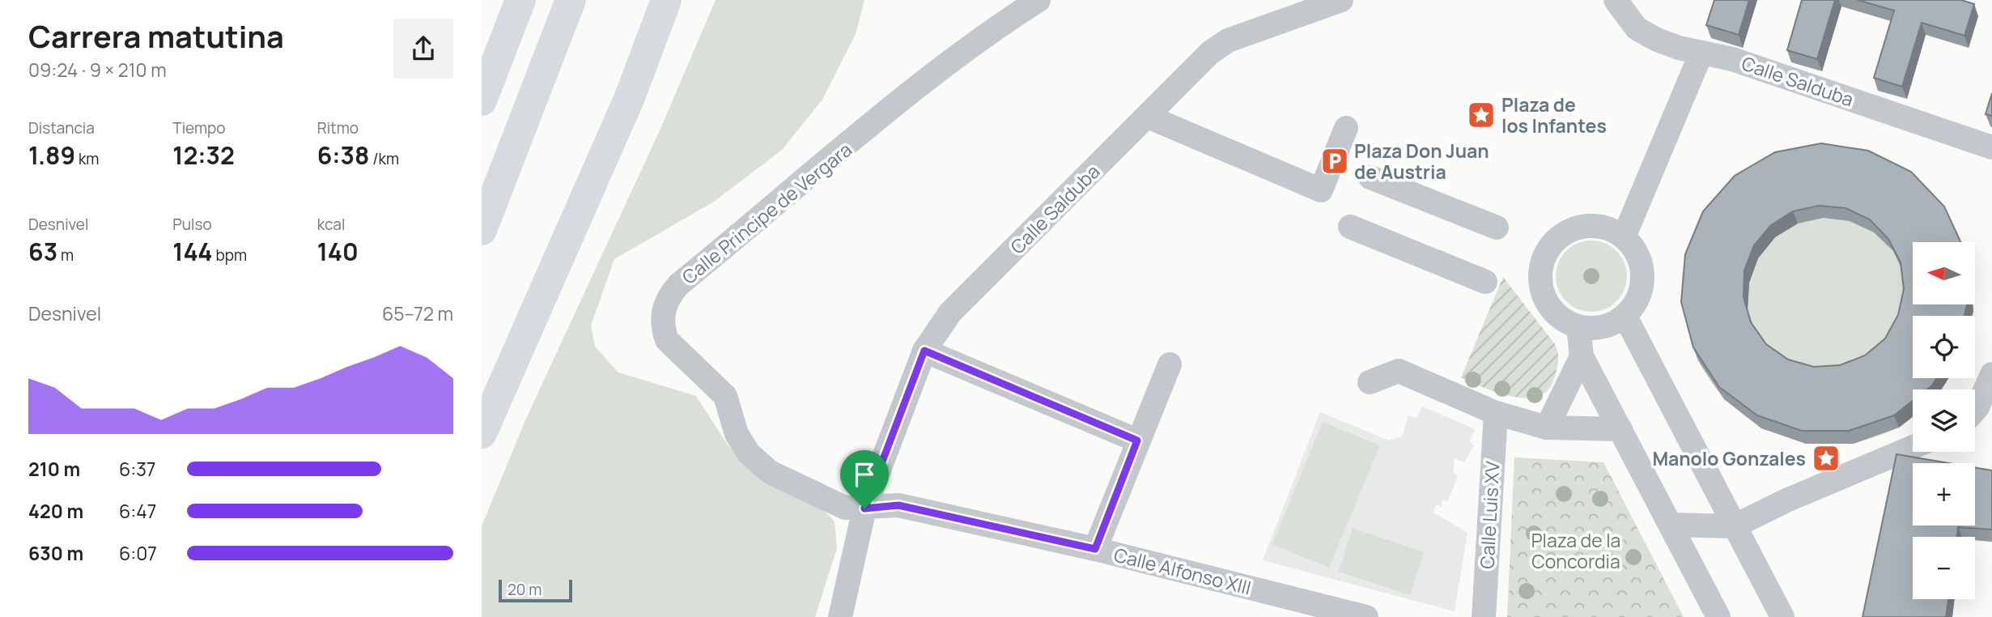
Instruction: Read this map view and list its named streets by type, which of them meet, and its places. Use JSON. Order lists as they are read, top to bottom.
{
  "streets": {
    "street": [
      "Calle Salduba",
      "Calle Principe de Vergara",
      "Calle Luis XV",
      "Calle Alfonso XIII"
    ]
  },
  "crossings": [
    ["Calle Salduba", "Calle Principe de Vergara"],
    ["Calle Salduba", "Calle Alfonso XIII"],
    ["Calle Principe de Vergara", "Calle Alfonso XIII"]
  ],
  "parks": ["Plaza de la Concordia"],
  "places": {
    "place": ["Plaza de los Infantes", "Manolo Gonzales"],
    "parking": ["Plaza Don Juan de Austria"]
  },
  "scale_bar": "20 m",
  "north": "left",
  "page": {
    "heading": ["Carrera matutina", "09:24 · 9 × 210 m"],
    "stats": [
      ["Distancia", "1.89 km"],
      ["Tiempo", "12:32"],
      ["Ritmo", "6:38 /km"],
      ["Desnivel", "63 m"],
      ["Pulso", "144 bpm"],
      ["kcal", "140"]
    ],
    "map_buttons": ["+", "−"],
    "chart": ["Desnivel", "65–72 m"],
    "list": [
      {
        "name": "210 m",
        "note": "6:37"
      },
      {
        "name": "420 m",
        "note": "6:47"
      },
      {
        "name": "630 m",
        "note": "6:07"
      }
    ],
    "scale": "20 m"
  }
}
